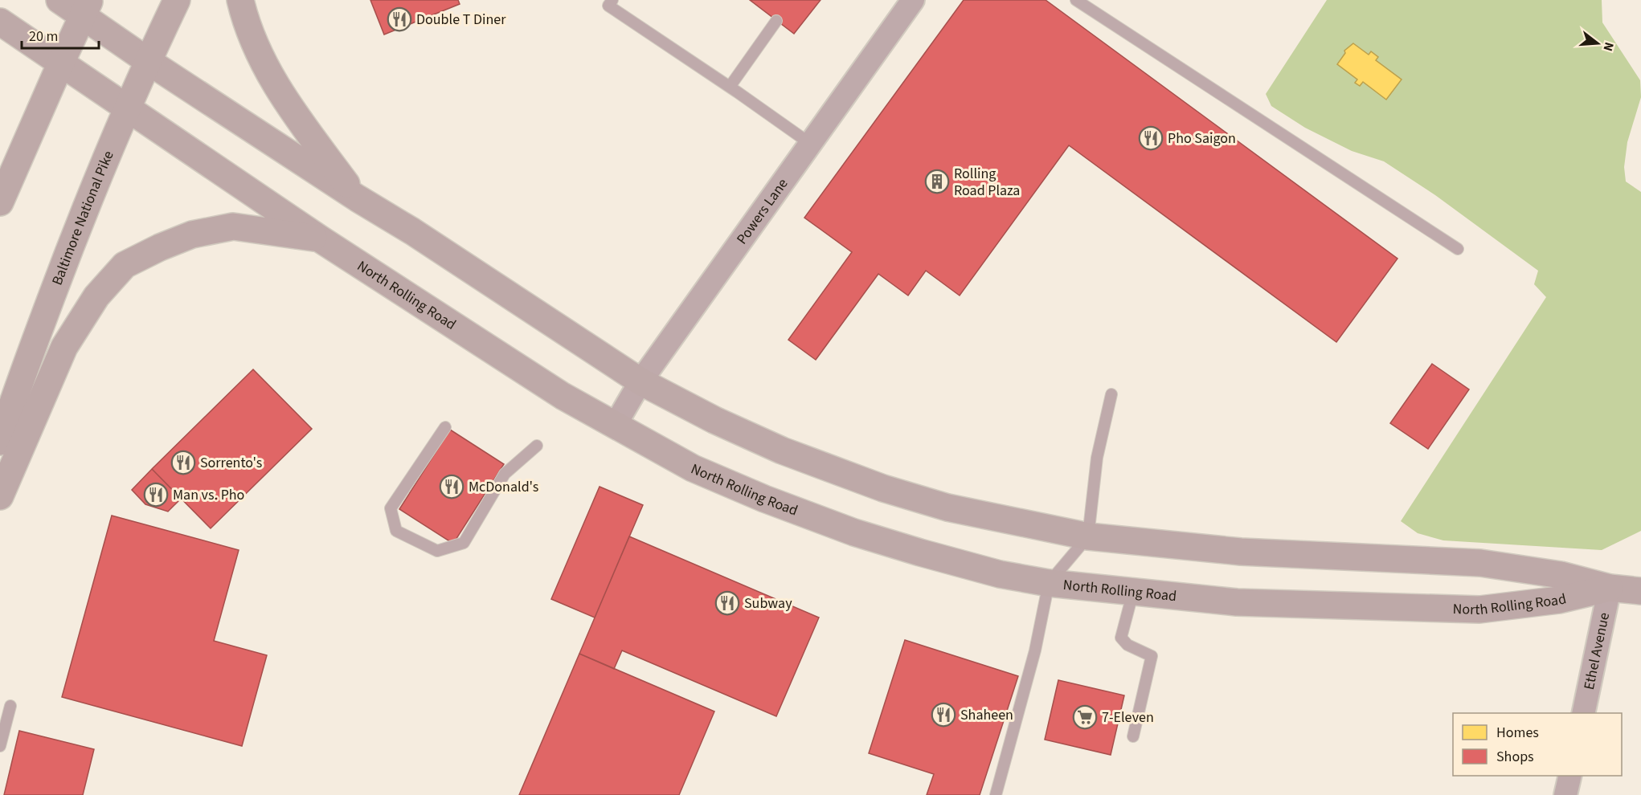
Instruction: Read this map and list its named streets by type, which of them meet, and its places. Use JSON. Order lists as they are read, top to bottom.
{
  "streets": {
    "main road": ["Baltimore National Pike", "North Rolling Road"],
    "street": ["Powers Lane", "Ethel Avenue"]
  },
  "crossings": [
    ["Powers Lane", "North Rolling Road"],
    ["Baltimore National Pike", "North Rolling Road"],
    ["North Rolling Road", "Ethel Avenue"]
  ],
  "places": {
    "restaurant": [
      "Double T Diner",
      "Pho Saigon",
      "Sorrento's",
      "McDonald's",
      "Man vs. Pho",
      "Subway",
      "Shaheen"
    ],
    "building": ["Rolling Road Plaza"],
    "supermarket": ["7-Eleven"]
  },
  "legend": ["Homes", "Shops"],
  "scale_bar": "20 m",
  "north": "right"
}
